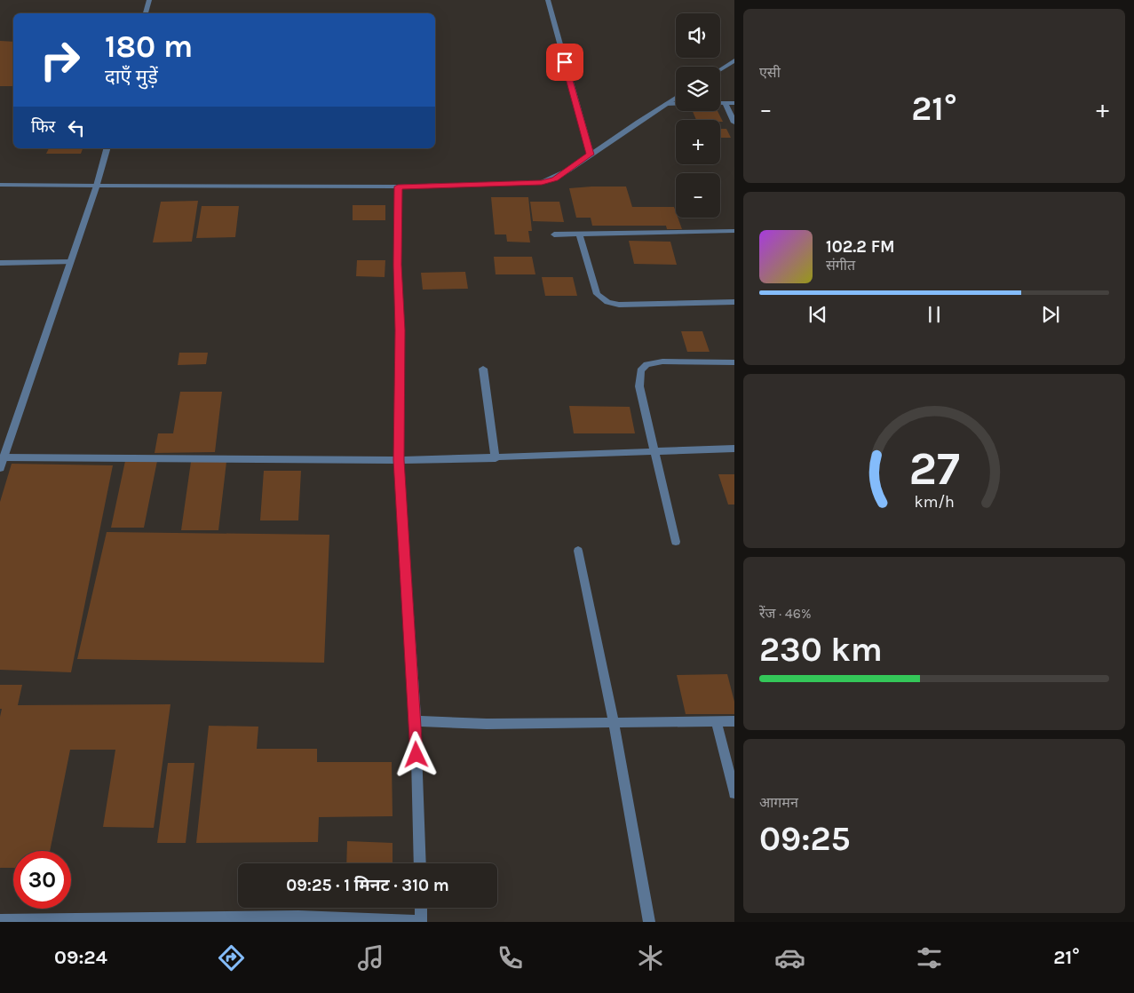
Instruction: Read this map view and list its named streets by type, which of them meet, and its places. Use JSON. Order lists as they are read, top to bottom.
{
  "page": {
    "tile": [
      "एसी",
      ["रेंज · 46%", "230 km"],
      ["आगमन", "09:25"]
    ],
    "map_buttons": ["+", "−"],
    "turn": ["180 m", "दाएँ मुड़ें"],
    "heat": ["−", "21°", "+"],
    "then": "फिर",
    "song": ["102.2 FM", "संगीत"],
    "limit": "30",
    "trip": "09:25 · 1 मिनट · 310 m",
    "tabs": ["09:24", "21°"],
    "gauge": ["27", "km/h"]
  }
}
